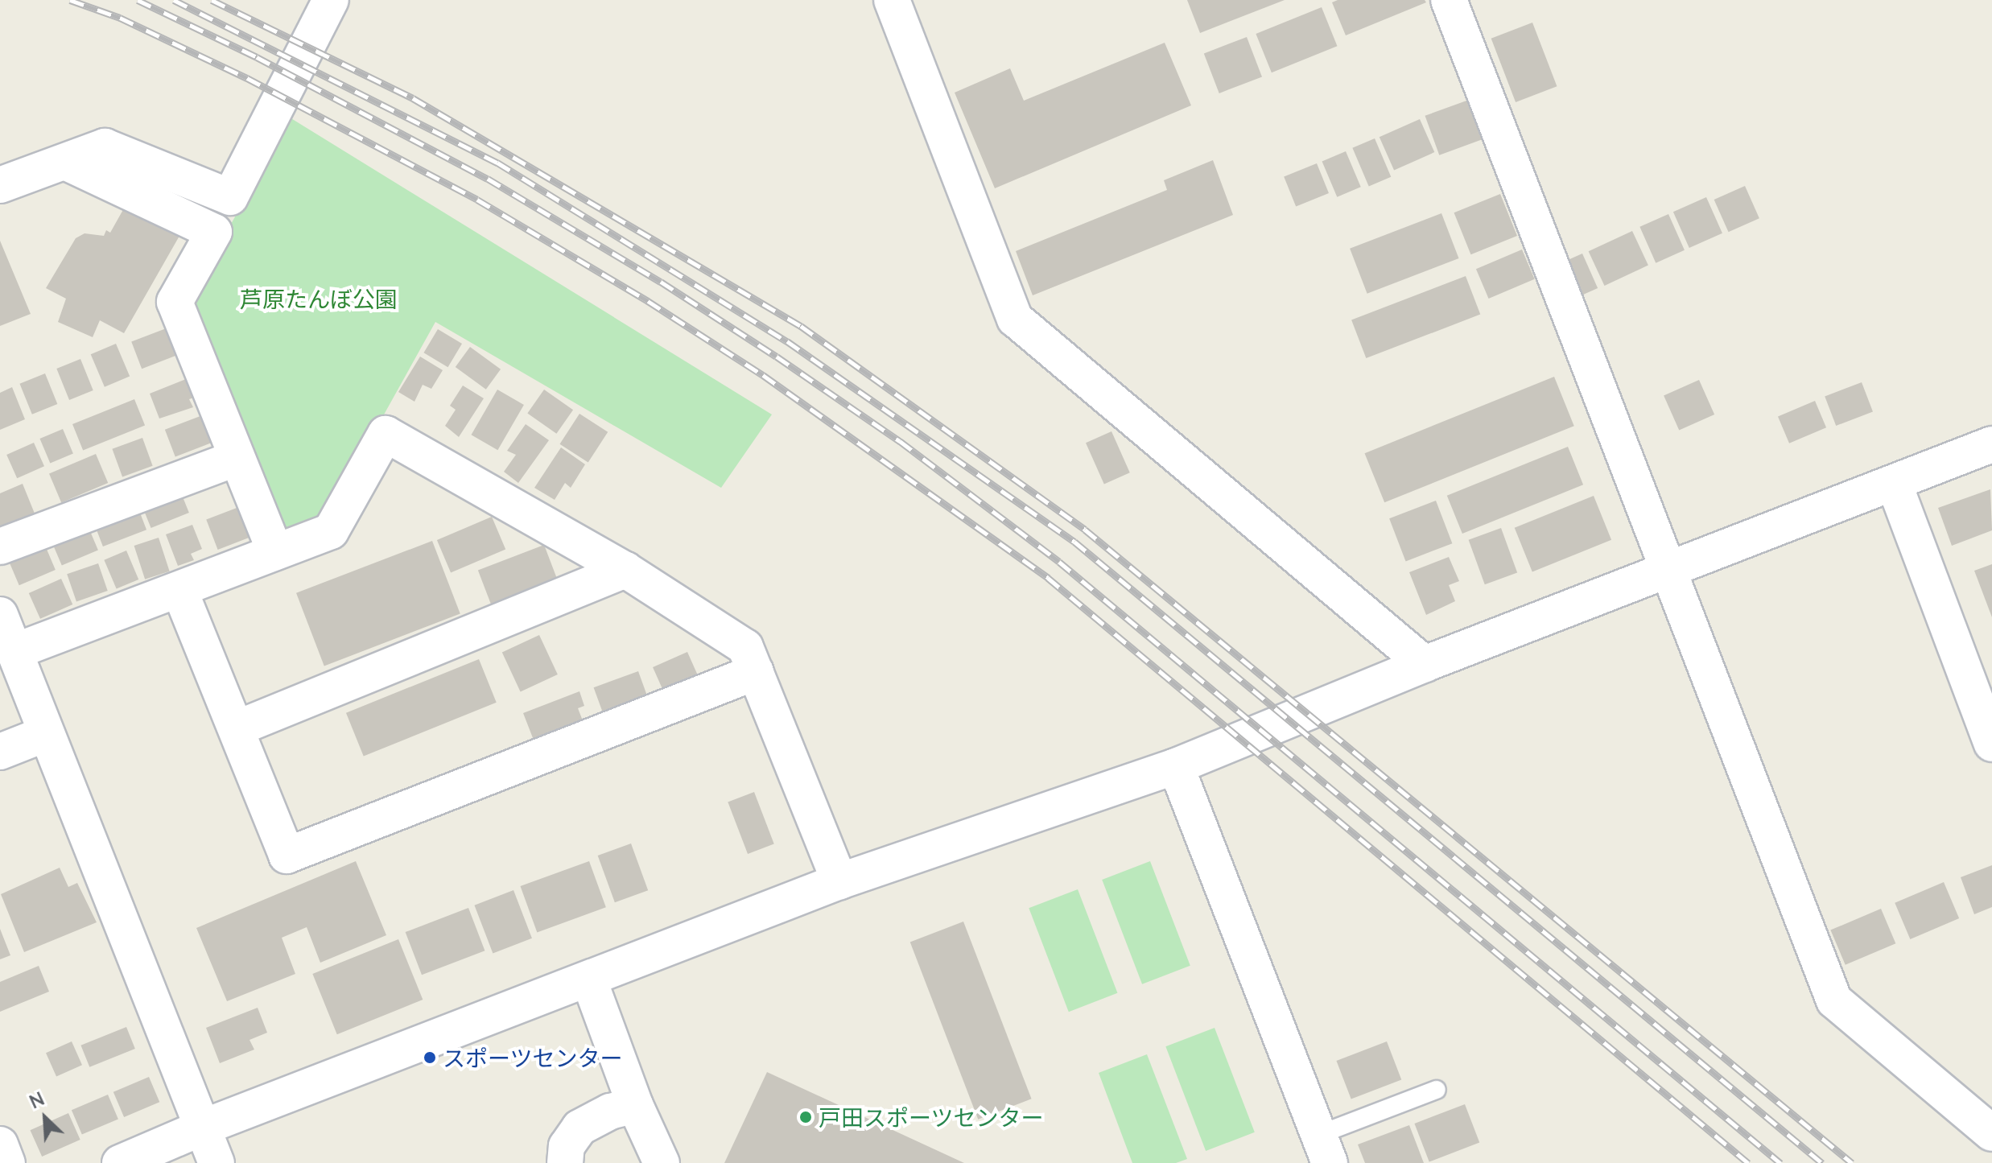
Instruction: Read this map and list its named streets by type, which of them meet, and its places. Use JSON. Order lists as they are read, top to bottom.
{
  "parks": ["芦原たんぼ公園"],
  "places": ["スポーツセンター", "戸田スポーツセンター"],
  "north": "top left"
}
